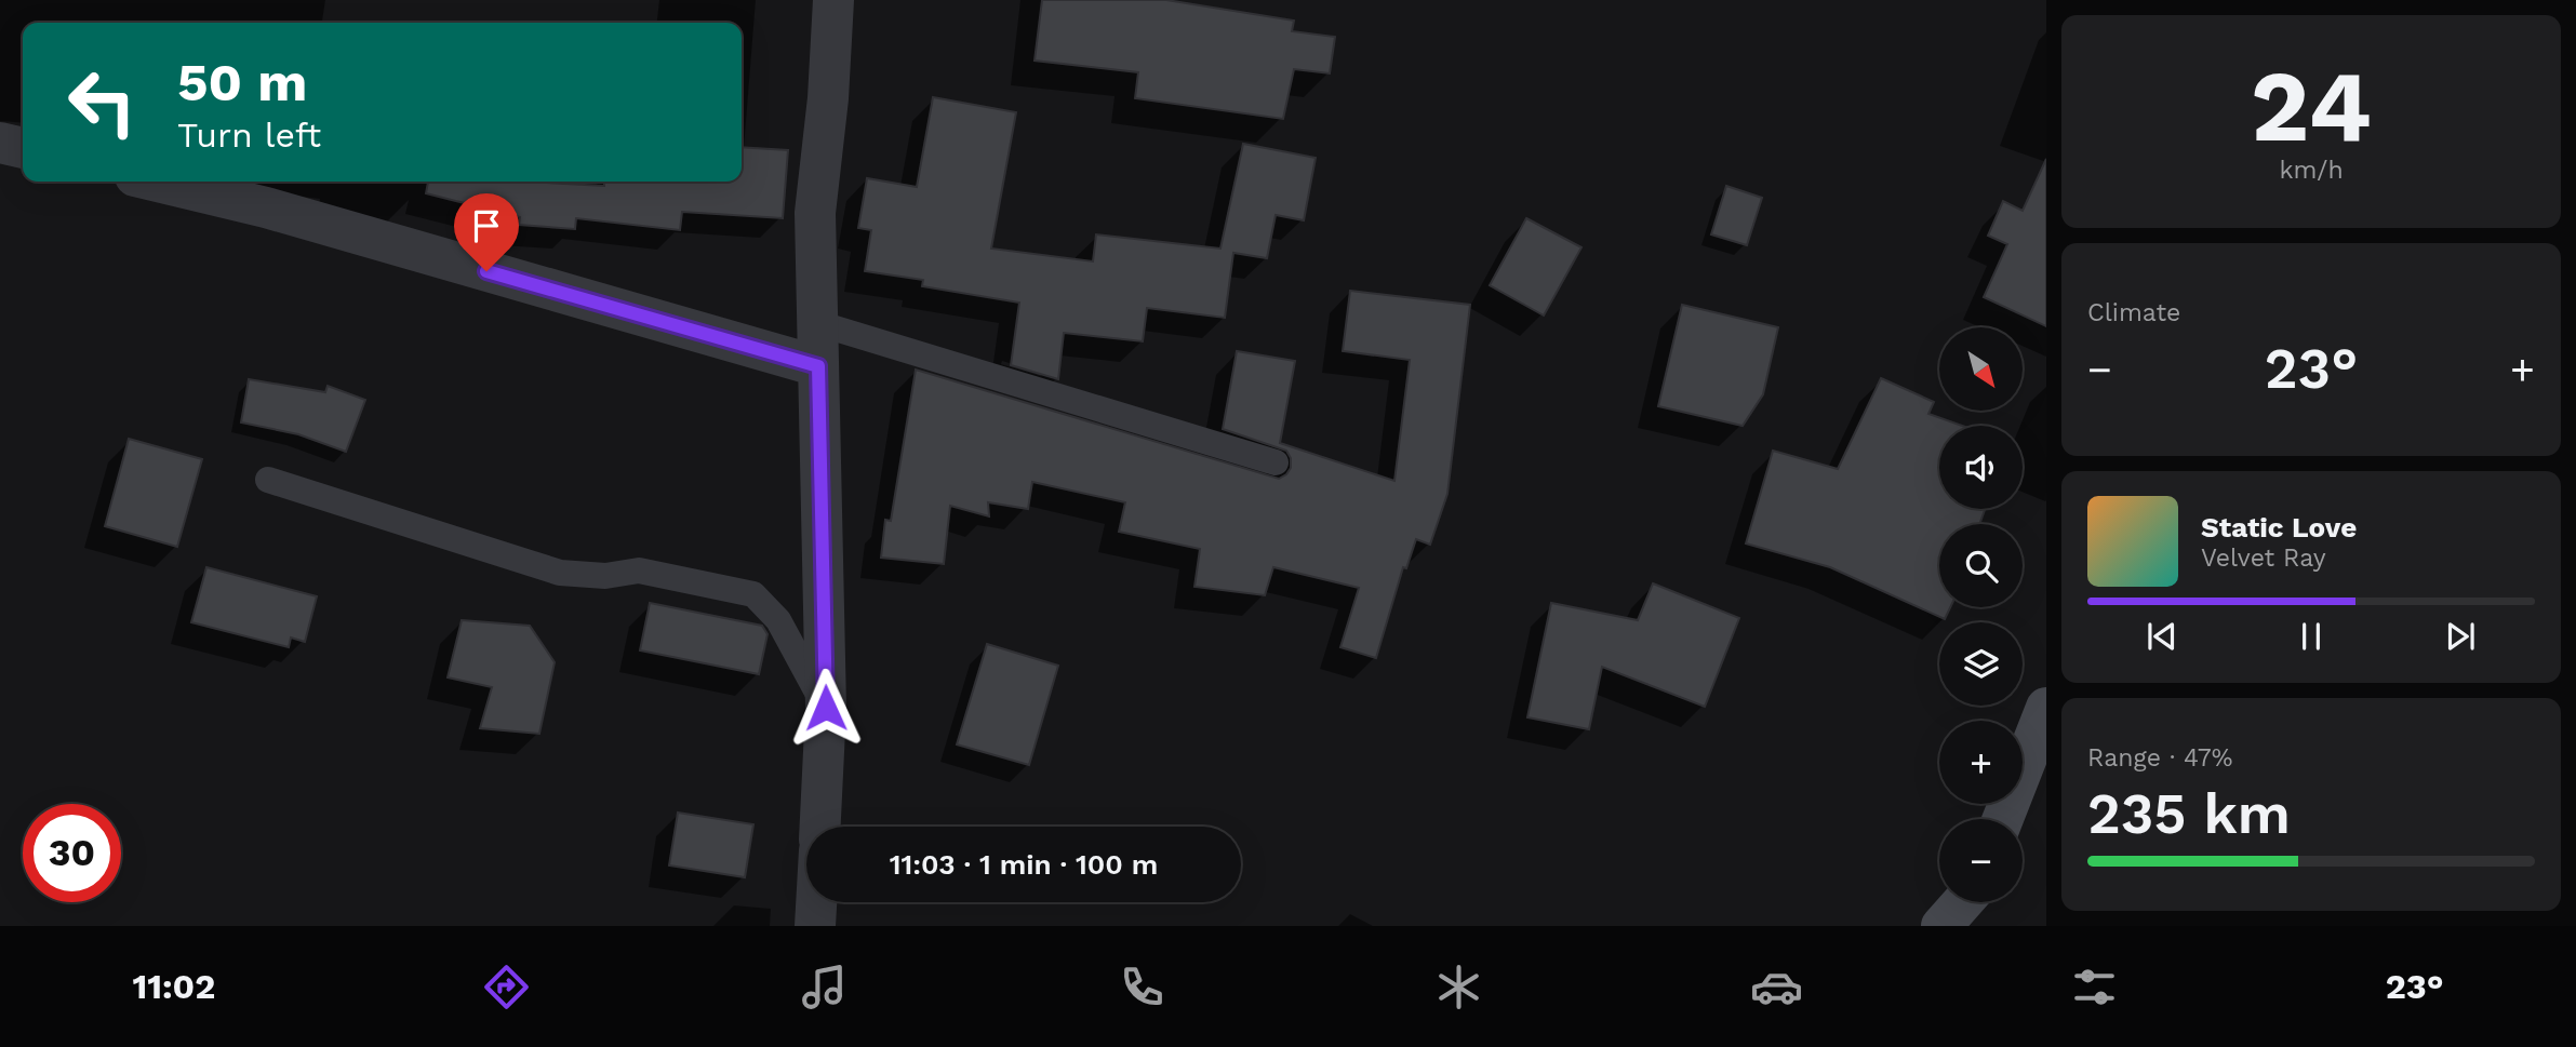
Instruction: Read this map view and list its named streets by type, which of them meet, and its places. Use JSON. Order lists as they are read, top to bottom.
{
  "north": "bottom right",
  "page": {
    "tile": [
      ["24", "km/h"],
      "Climate",
      ["Range · 47%", "235 km"]
    ],
    "turn": ["50 m", "Turn left"],
    "map_buttons": ["+", "−"],
    "heat": ["−", "23°", "+"],
    "song": ["Static Love", "Velvet Ray"],
    "limit": "30",
    "trip": "11:03 · 1 min · 100 m",
    "tabs": ["11:02", "23°"]
  }
}
